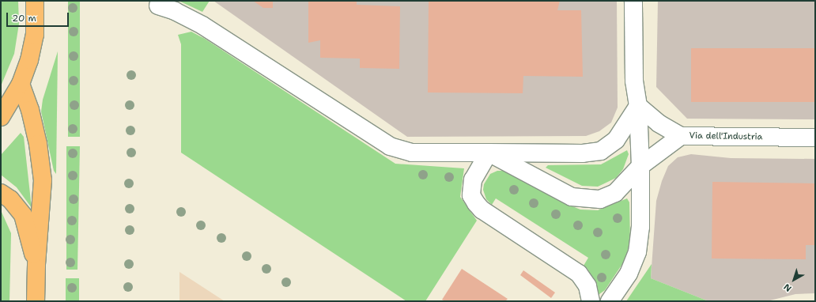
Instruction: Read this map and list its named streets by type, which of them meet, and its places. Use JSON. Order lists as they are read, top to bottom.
{
  "streets": {
    "street": ["Via dell'Industria"]
  },
  "scale_bar": "20 m",
  "north": "bottom left"
}
